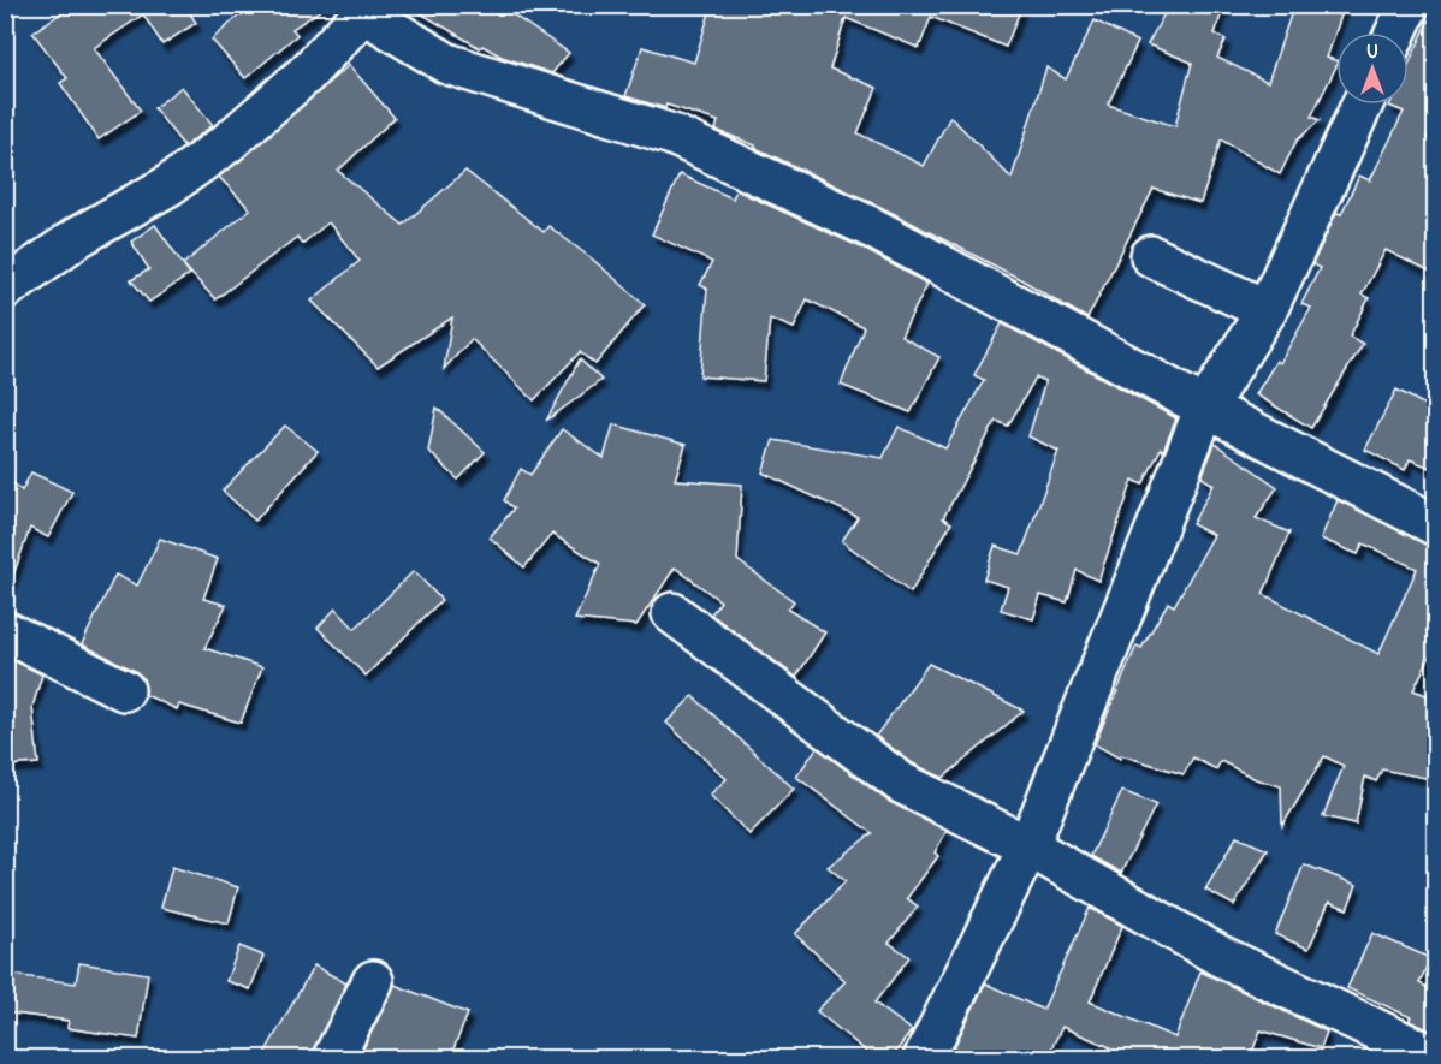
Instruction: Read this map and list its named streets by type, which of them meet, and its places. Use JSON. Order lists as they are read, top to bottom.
{
  "north": "top"
}
